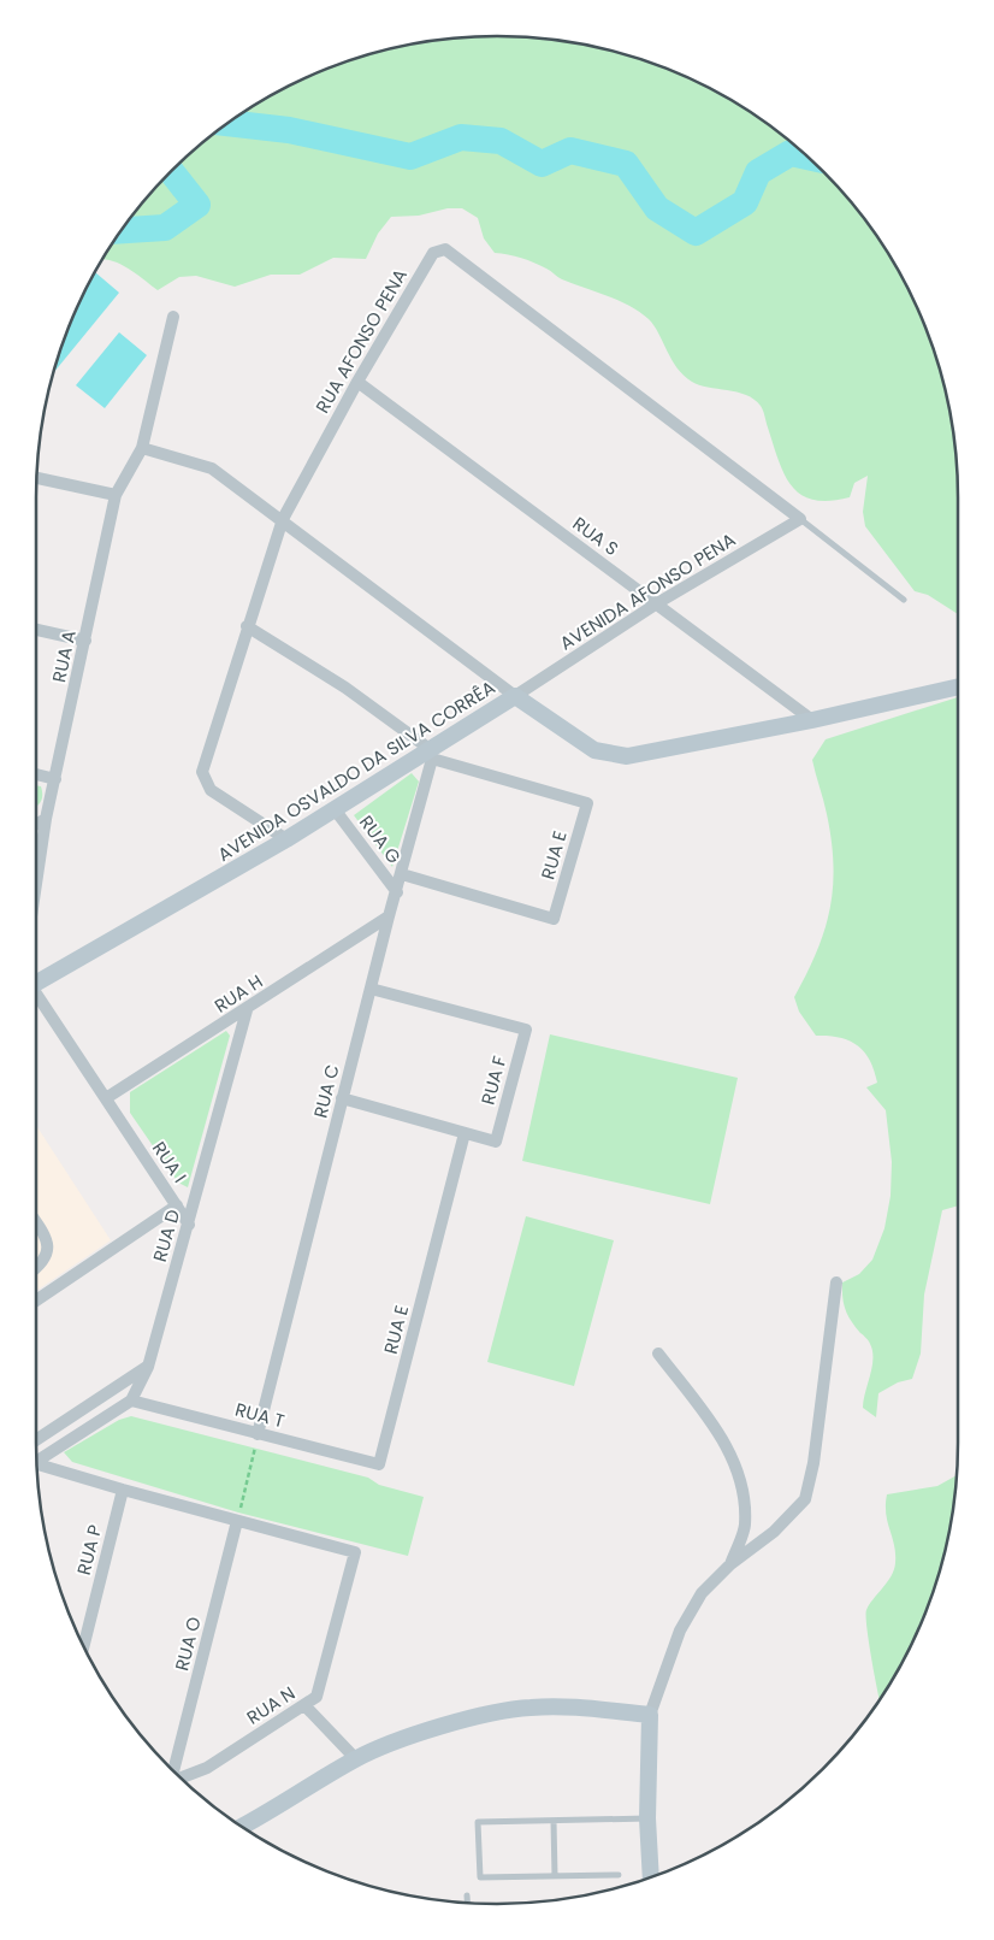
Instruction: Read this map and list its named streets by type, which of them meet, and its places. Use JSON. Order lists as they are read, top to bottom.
{
  "streets": {
    "street": [
      "RUA AFONSO PENA",
      "RUA S",
      "AVENIDA AFONSO PENA",
      "RUA A",
      "AVENIDA OSVALDO DA SILVA CORRÊA",
      "RUA G",
      "RUA E",
      "RUA H",
      "RUA F",
      "RUA C",
      "RUA I",
      "RUA D",
      "RUA T",
      "RUA P",
      "RUA O",
      "RUA N"
    ]
  },
  "crossings": [
    ["RUA AFONSO PENA", "RUA S"],
    ["RUA AFONSO PENA", "AVENIDA AFONSO PENA"],
    ["RUA AFONSO PENA", "AVENIDA OSVALDO DA SILVA CORRÊA"],
    ["RUA S", "AVENIDA AFONSO PENA"],
    ["RUA S", "AVENIDA OSVALDO DA SILVA CORRÊA"],
    ["AVENIDA AFONSO PENA", "AVENIDA OSVALDO DA SILVA CORRÊA"],
    ["AVENIDA OSVALDO DA SILVA CORRÊA", "RUA G"],
    ["AVENIDA OSVALDO DA SILVA CORRÊA", "RUA E"],
    ["AVENIDA OSVALDO DA SILVA CORRÊA", "RUA C"],
    ["RUA G", "RUA C"],
    ["RUA E", "RUA F"],
    ["RUA E", "RUA C"],
    ["RUA E", "RUA T"],
    ["RUA H", "RUA C"],
    ["RUA H", "RUA I"],
    ["RUA H", "RUA D"],
    ["RUA F", "RUA C"],
    ["RUA C", "RUA T"],
    ["RUA D", "RUA T"],
    ["RUA O", "RUA N"]
  ]
}
